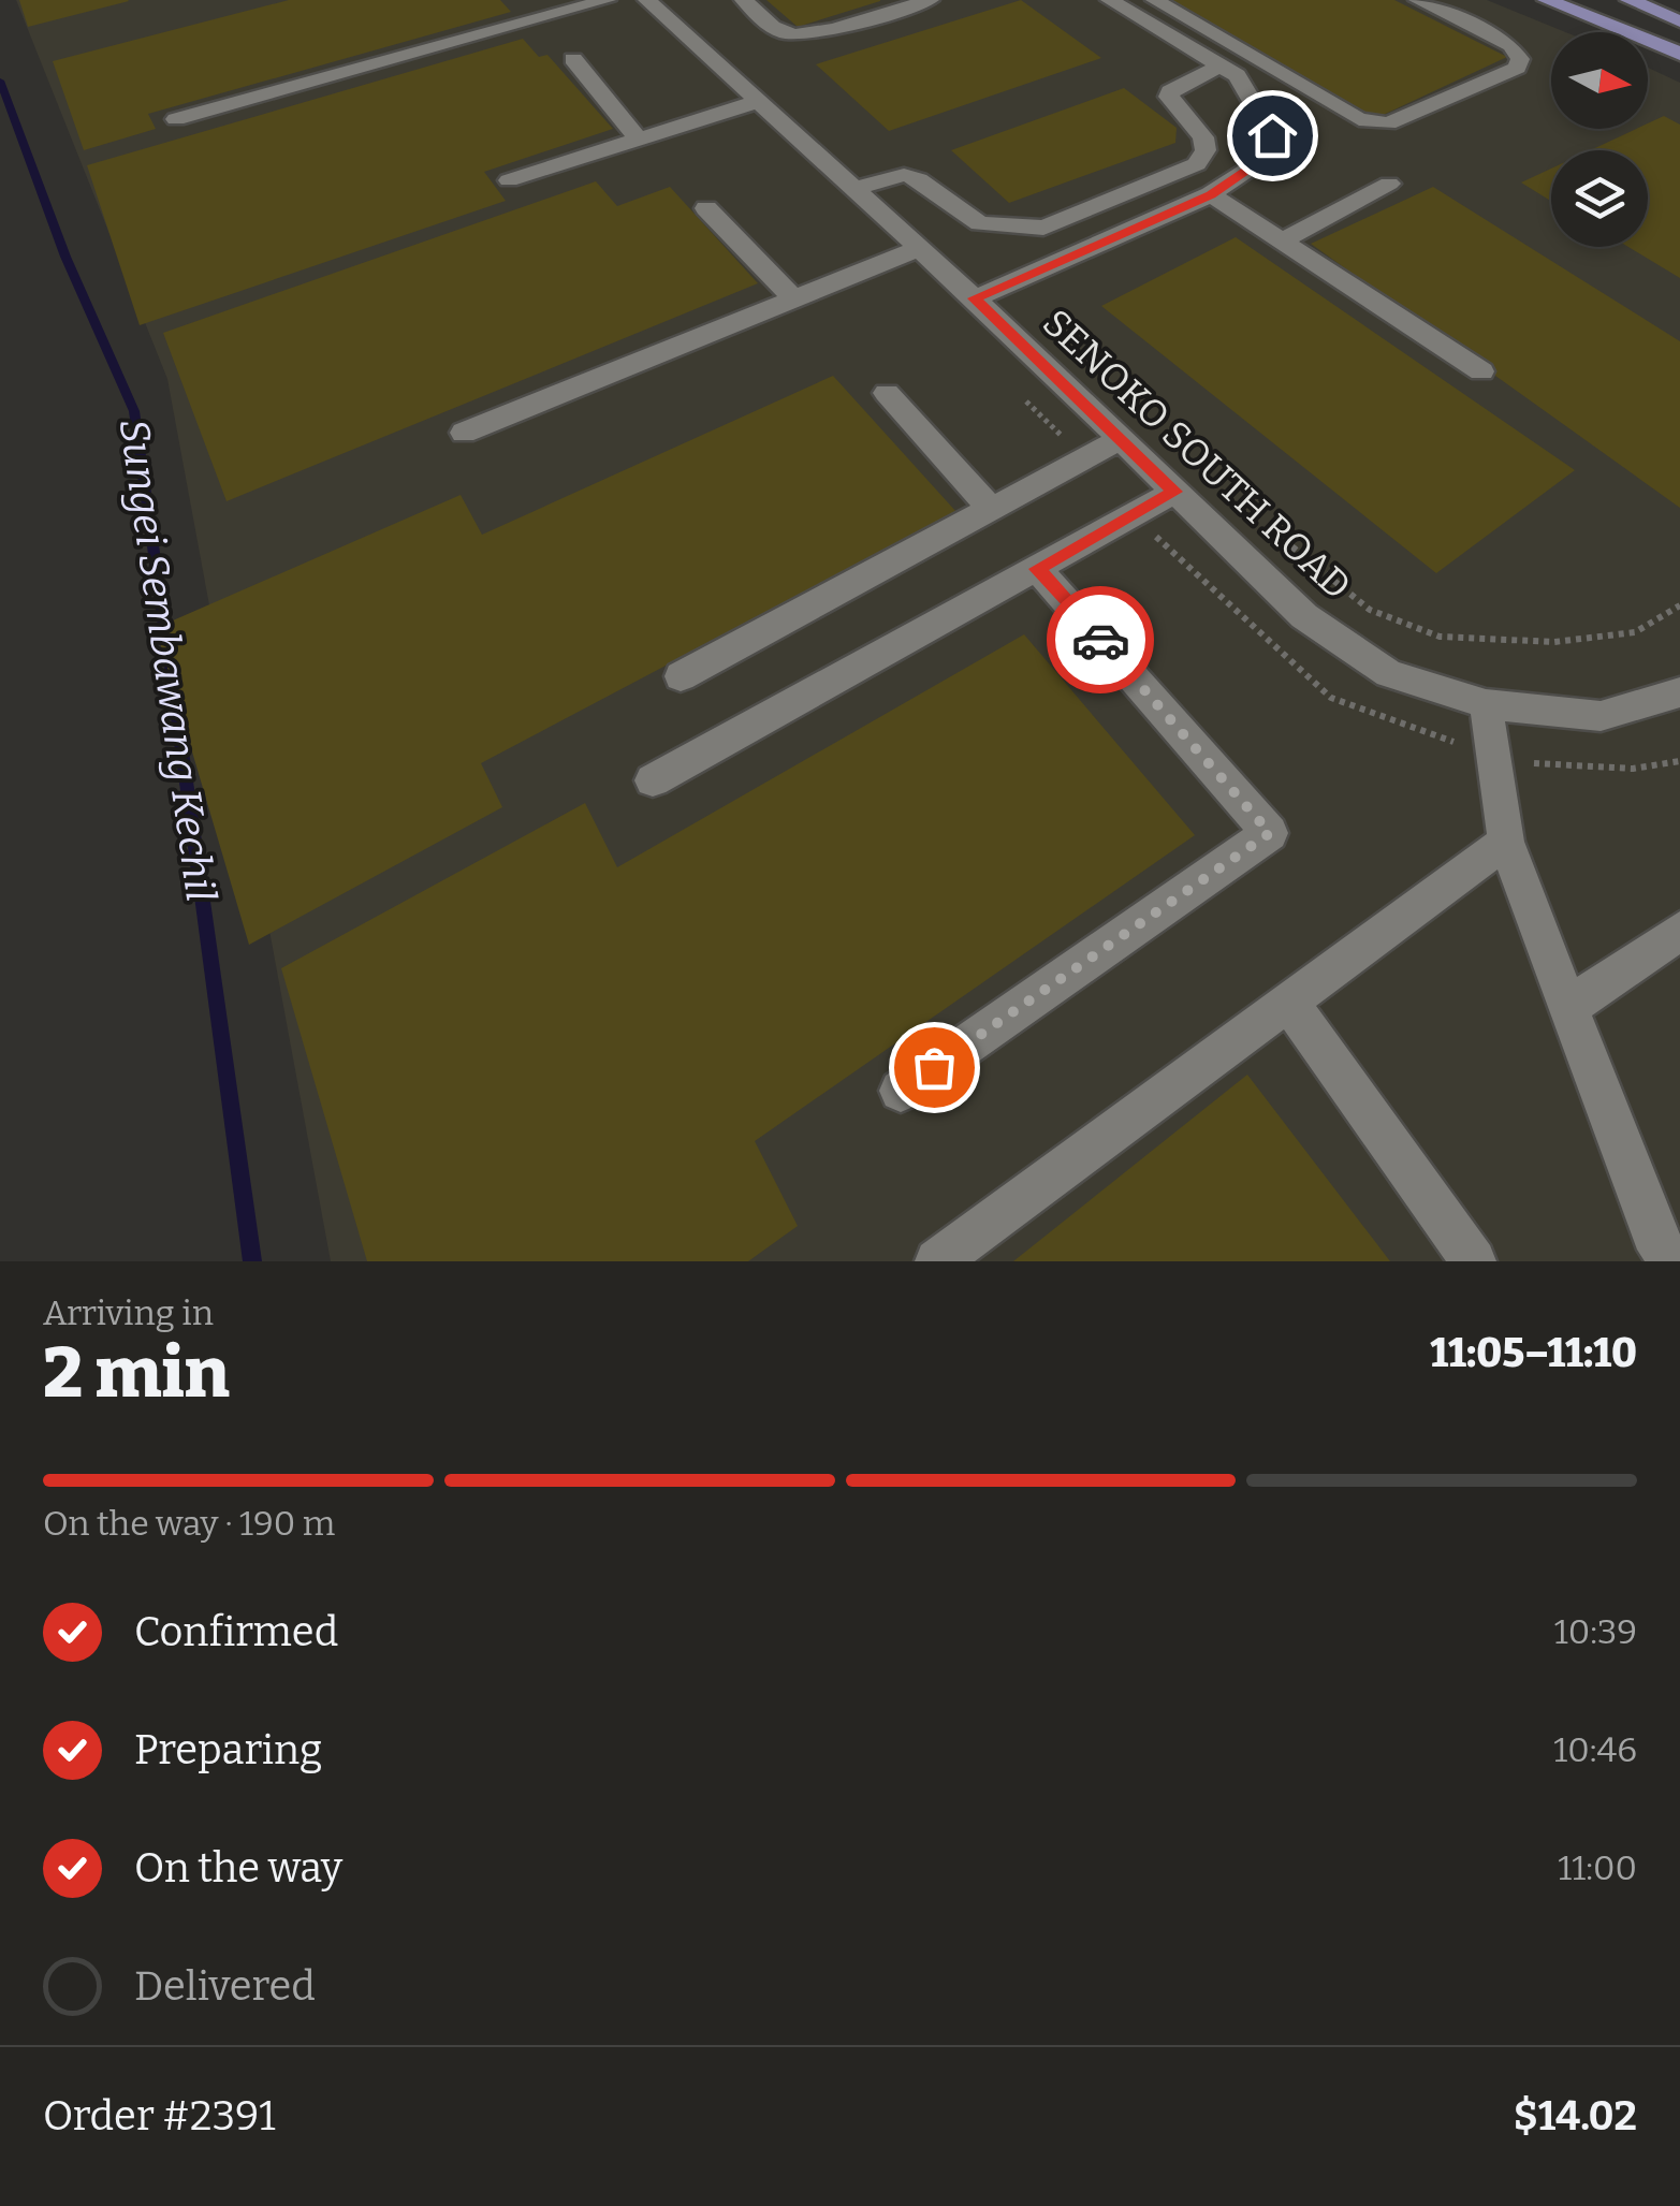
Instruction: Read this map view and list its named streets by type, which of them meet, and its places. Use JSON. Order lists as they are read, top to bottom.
{
  "streets": {
    "street": ["SENOKO SOUTH ROAD"]
  },
  "water": ["Sungei Sembawang Kechil"],
  "north": "right",
  "page": {
    "heading": ["2 min", "Arriving in", "11:05–11:10"],
    "panel": ["Order #2391", "$14.02"],
    "bar": "On the way · 190 m",
    "list": [
      ["Confirmed", "10:39"],
      ["Preparing", "10:46"],
      ["On the way", "11:00"],
      "Delivered"
    ]
  }
}
